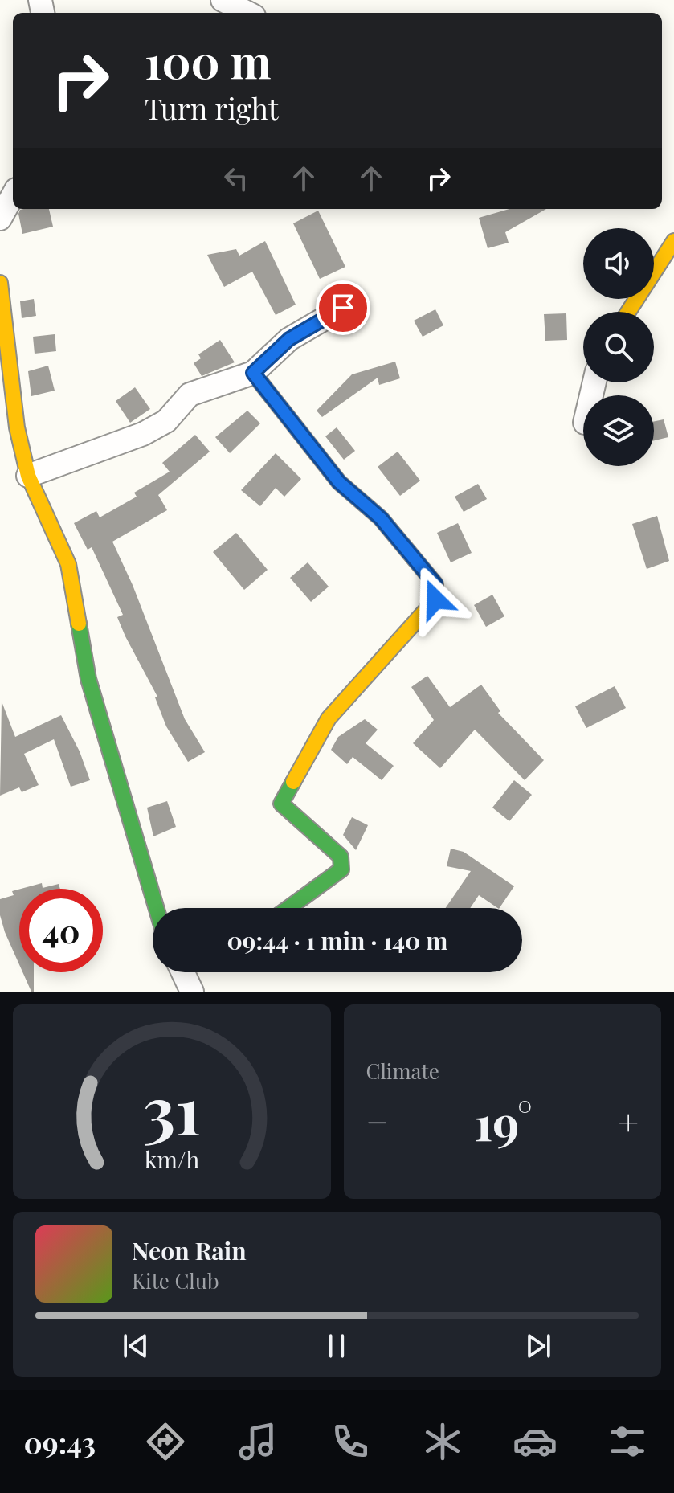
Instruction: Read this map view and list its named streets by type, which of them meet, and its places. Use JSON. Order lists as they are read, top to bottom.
{
  "page": {
    "turn": ["100 m", "Turn right"],
    "limit": "40",
    "trip": "09:44 · 1 min · 140 m",
    "tile": "Climate",
    "heat": ["−", "19°", "+"],
    "song": ["Neon Rain", "Kite Club"],
    "tabs": "09:43",
    "gauge": ["31", "km/h"]
  }
}
